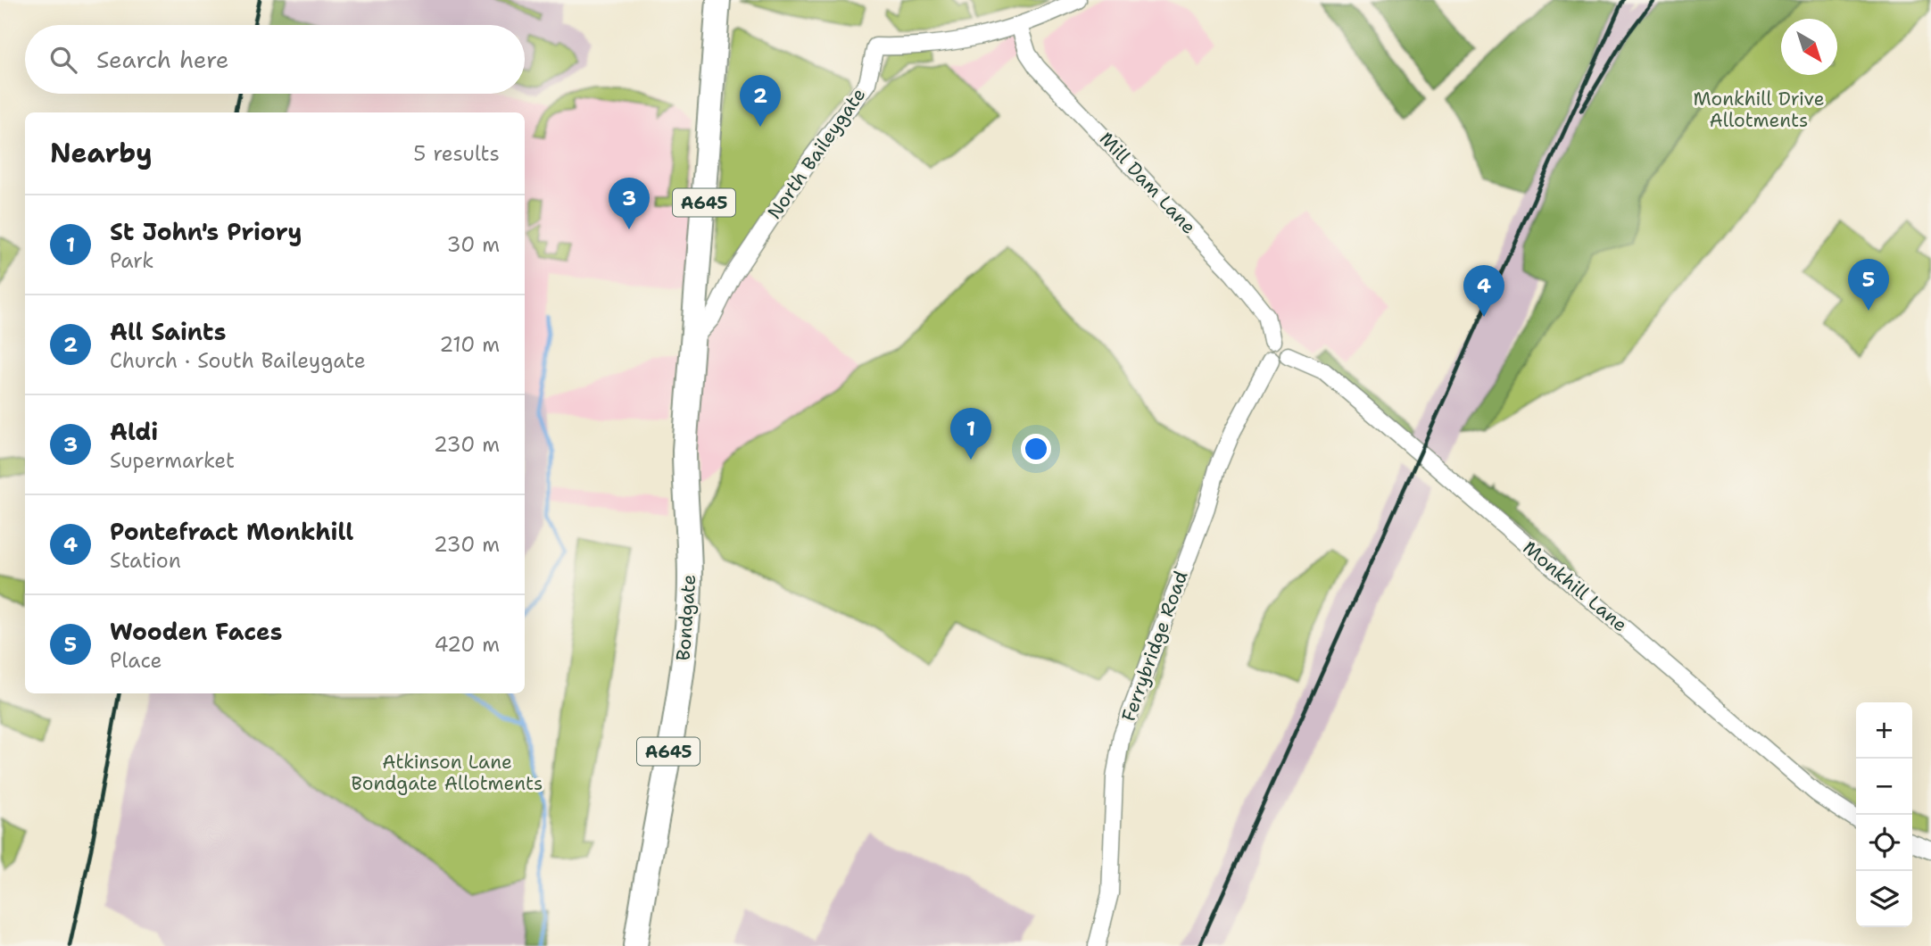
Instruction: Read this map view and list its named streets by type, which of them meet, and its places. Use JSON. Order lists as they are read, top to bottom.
{
  "streets": {
    "highway": ["A645", "Bondgate"],
    "street": [
      "North Baileygate",
      "Mill Dam Lane",
      "Monkhill Lane",
      "Ferrybridge Road"
    ]
  },
  "crossings": [
    ["North Baileygate", "Mill Dam Lane"],
    ["North Baileygate", "Bondgate"],
    ["Mill Dam Lane", "Monkhill Lane"],
    ["Mill Dam Lane", "Ferrybridge Road"],
    ["A645", "Bondgate"],
    ["Monkhill Lane", "Ferrybridge Road"]
  ],
  "parks": ["Monkhill Drive Allotments", "Atkinson Lane Bondgate Allotments"],
  "north": "bottom right",
  "page": {
    "search": "Search here",
    "pins": [
      "2",
      "3",
      "5",
      "4",
      "1"
    ],
    "heading": ["Nearby", "5 results"],
    "list": [
      {
        "mark": "1",
        "name": "St John's Priory",
        "note": "Park",
        "value": "30 m"
      },
      {
        "mark": "2",
        "name": "All Saints",
        "note": "Church · South Baileygate",
        "value": "210 m"
      },
      {
        "mark": "3",
        "name": "Aldi",
        "note": "Supermarket",
        "value": "230 m"
      },
      {
        "mark": "4",
        "name": "Pontefract Monkhill",
        "note": "Station",
        "value": "230 m"
      },
      {
        "mark": "5",
        "name": "Wooden Faces",
        "note": "Place",
        "value": "420 m"
      }
    ],
    "map_buttons": ["+", "−"]
  }
}
